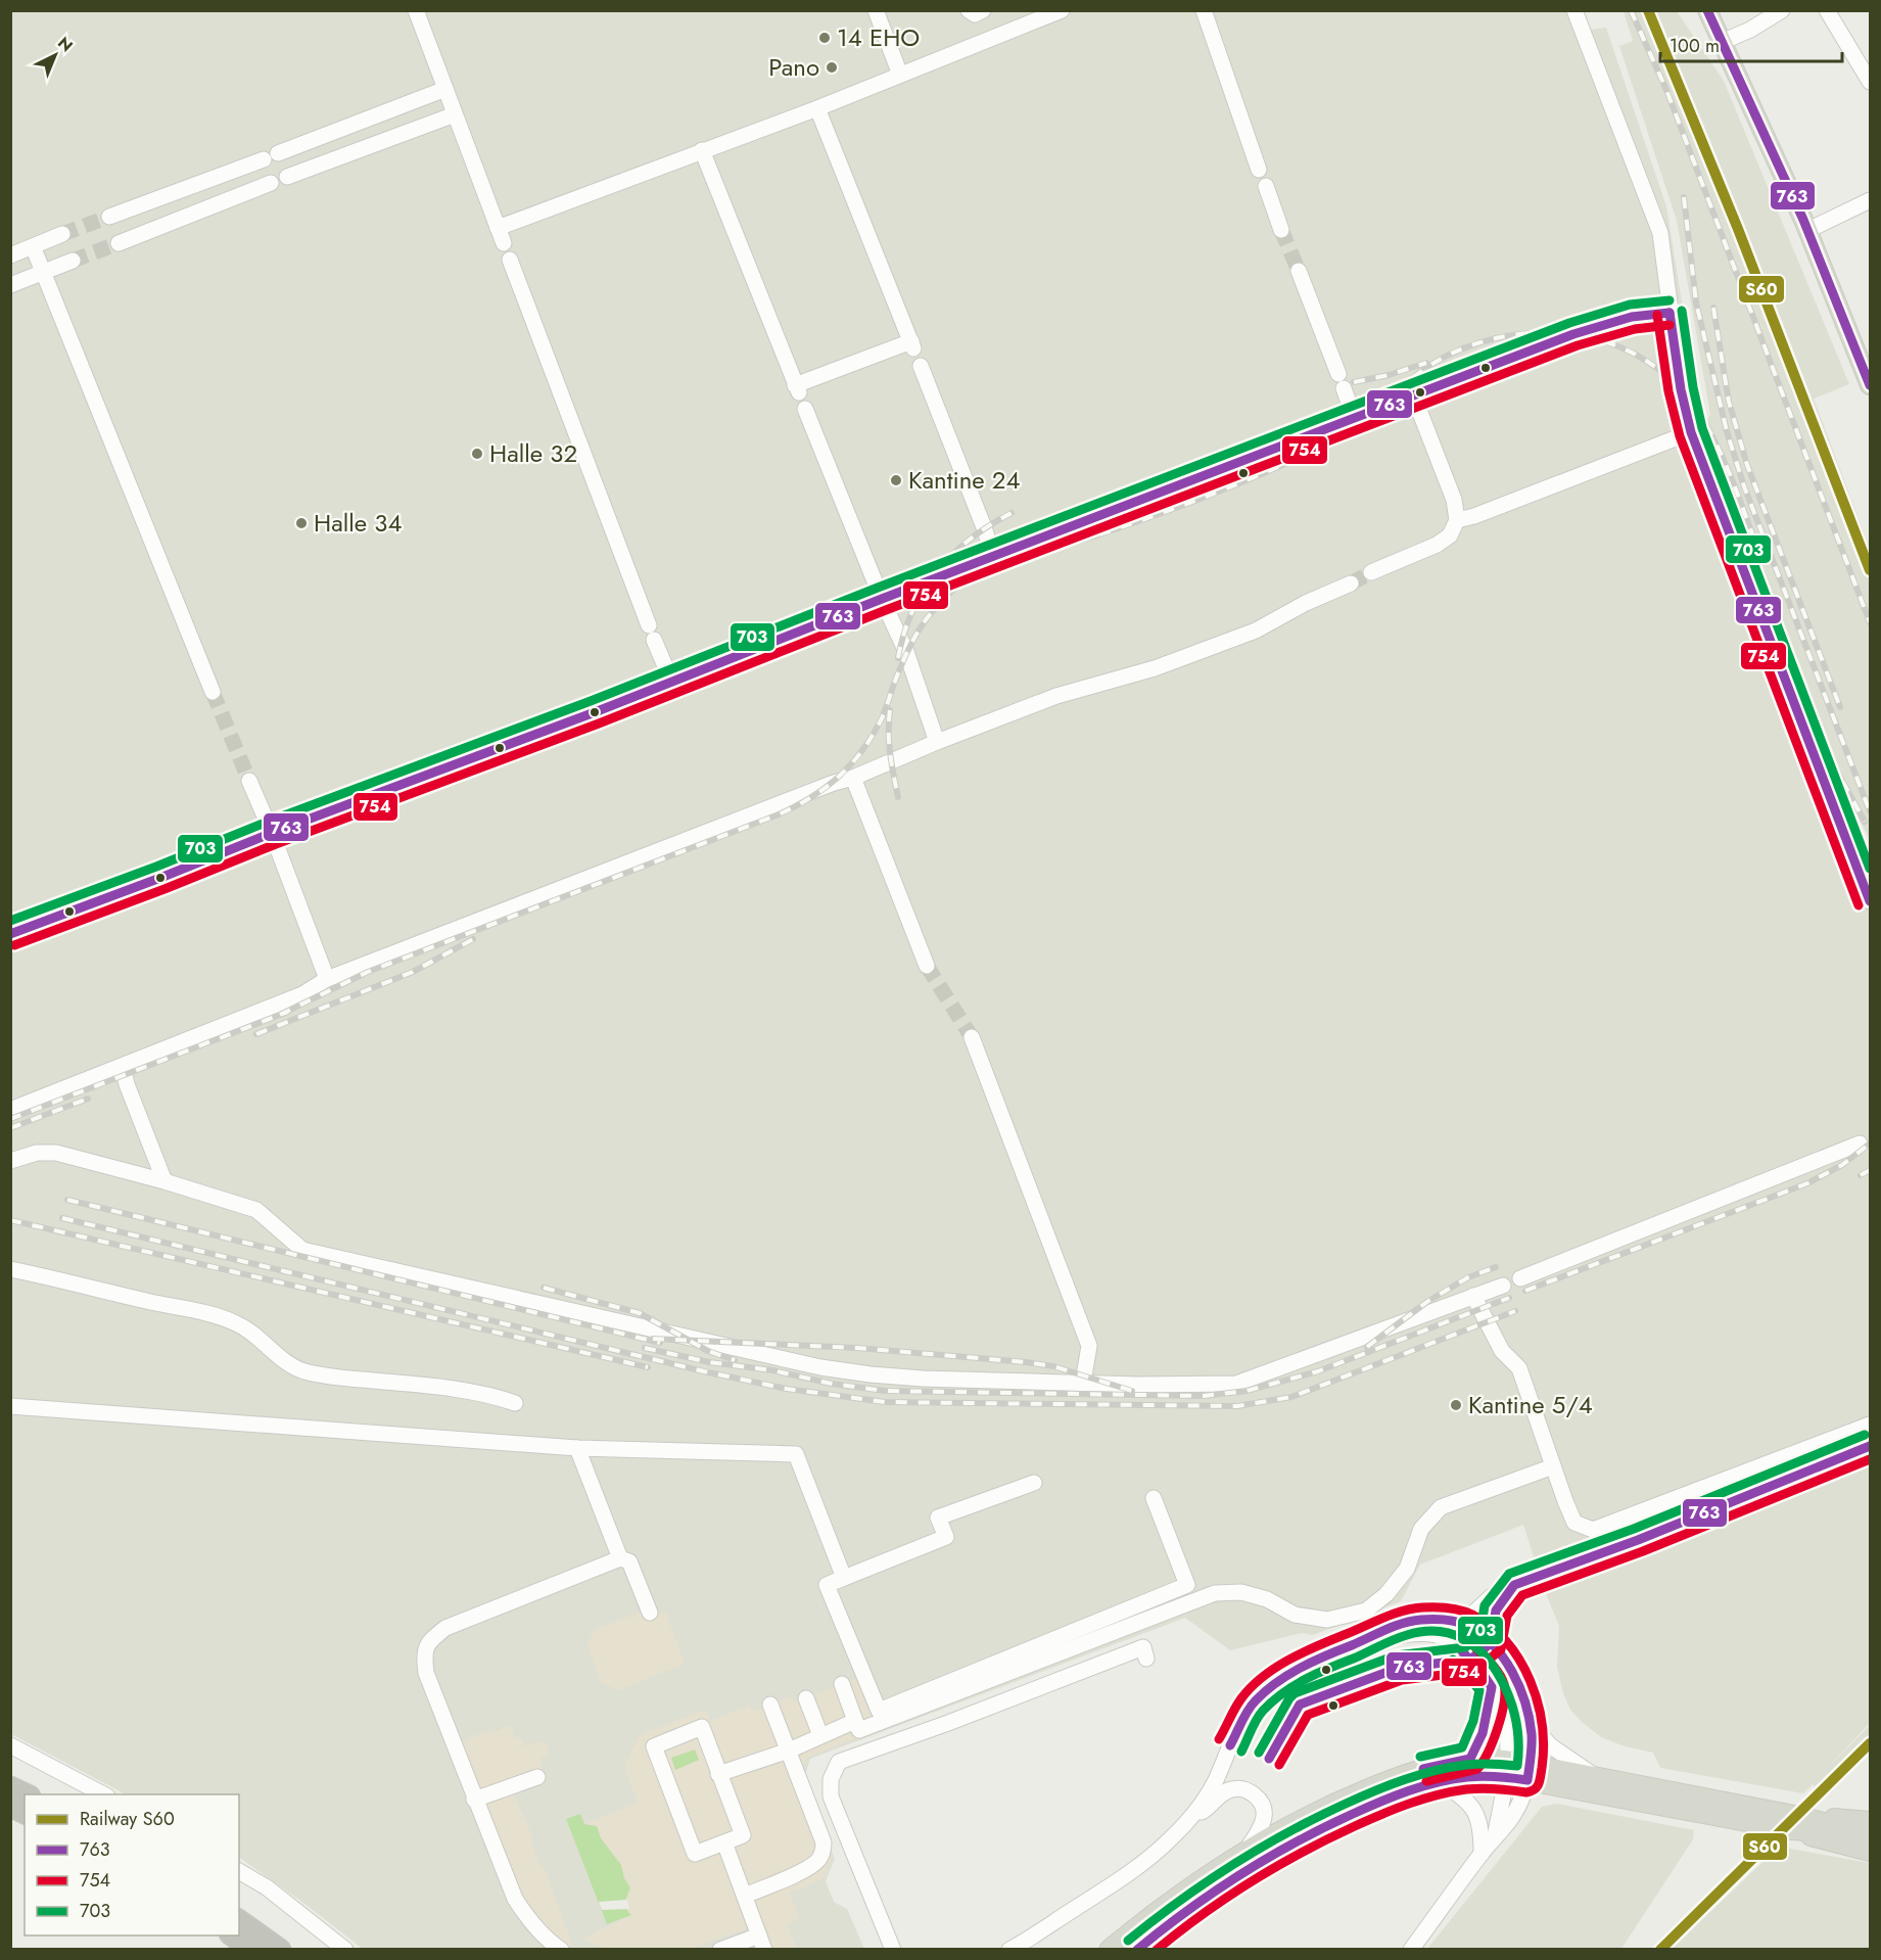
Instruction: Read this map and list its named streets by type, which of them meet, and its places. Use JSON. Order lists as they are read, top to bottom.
{
  "places": [
    "14 EHO",
    "Pano",
    "Halle 32",
    "Kantine 24",
    "Halle 34",
    "Kantine 5/4"
  ],
  "lines": [
    "rail line S60",
    "transit line 763",
    "transit line 703",
    "transit line 754"
  ],
  "legend": [
    "Railway S60",
    "763",
    "754",
    "703"
  ],
  "scale_bar": "100 m",
  "north": "top right"
}
